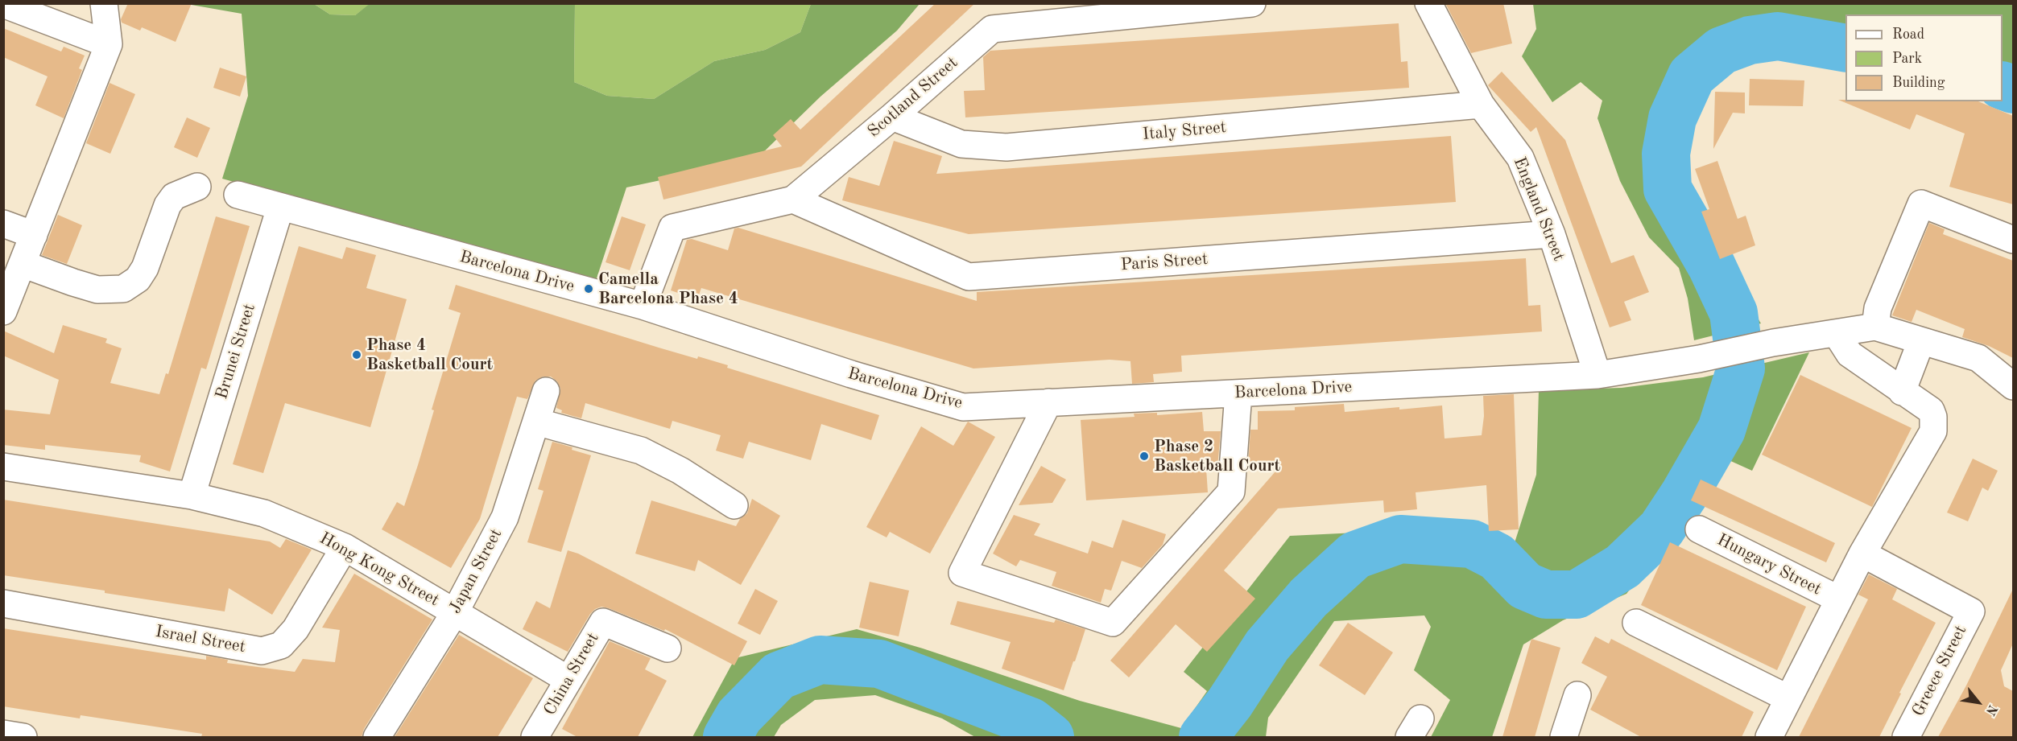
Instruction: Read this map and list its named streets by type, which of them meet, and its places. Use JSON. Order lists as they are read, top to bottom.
{
  "streets": {
    "street": [
      "Scotland Street",
      "Italy Street",
      "England Street",
      "Paris Street",
      "Barcelona Drive",
      "Brunei Street",
      "Hungary Street",
      "Hong Kong Street",
      "Japan Street",
      "Israel Street",
      "Greece Street",
      "China Street"
    ]
  },
  "crossings": [
    ["Scotland Street", "Italy Street"],
    ["Scotland Street", "Paris Street"],
    ["Scotland Street", "Barcelona Drive"],
    ["Italy Street", "England Street"],
    ["England Street", "Paris Street"],
    ["England Street", "Barcelona Drive"],
    ["Barcelona Drive", "Brunei Street"],
    ["Brunei Street", "Hong Kong Street"],
    ["Hungary Street", "Greece Street"],
    ["Hong Kong Street", "Japan Street"],
    ["Hong Kong Street", "Israel Street"],
    ["Hong Kong Street", "China Street"]
  ],
  "places": ["Camella Barcelona Phase 4", "Phase 4 Basketball Court", "Phase 2 Basketball Court"],
  "legend": ["Road", "Park", "Building"],
  "north": "bottom right"
}
